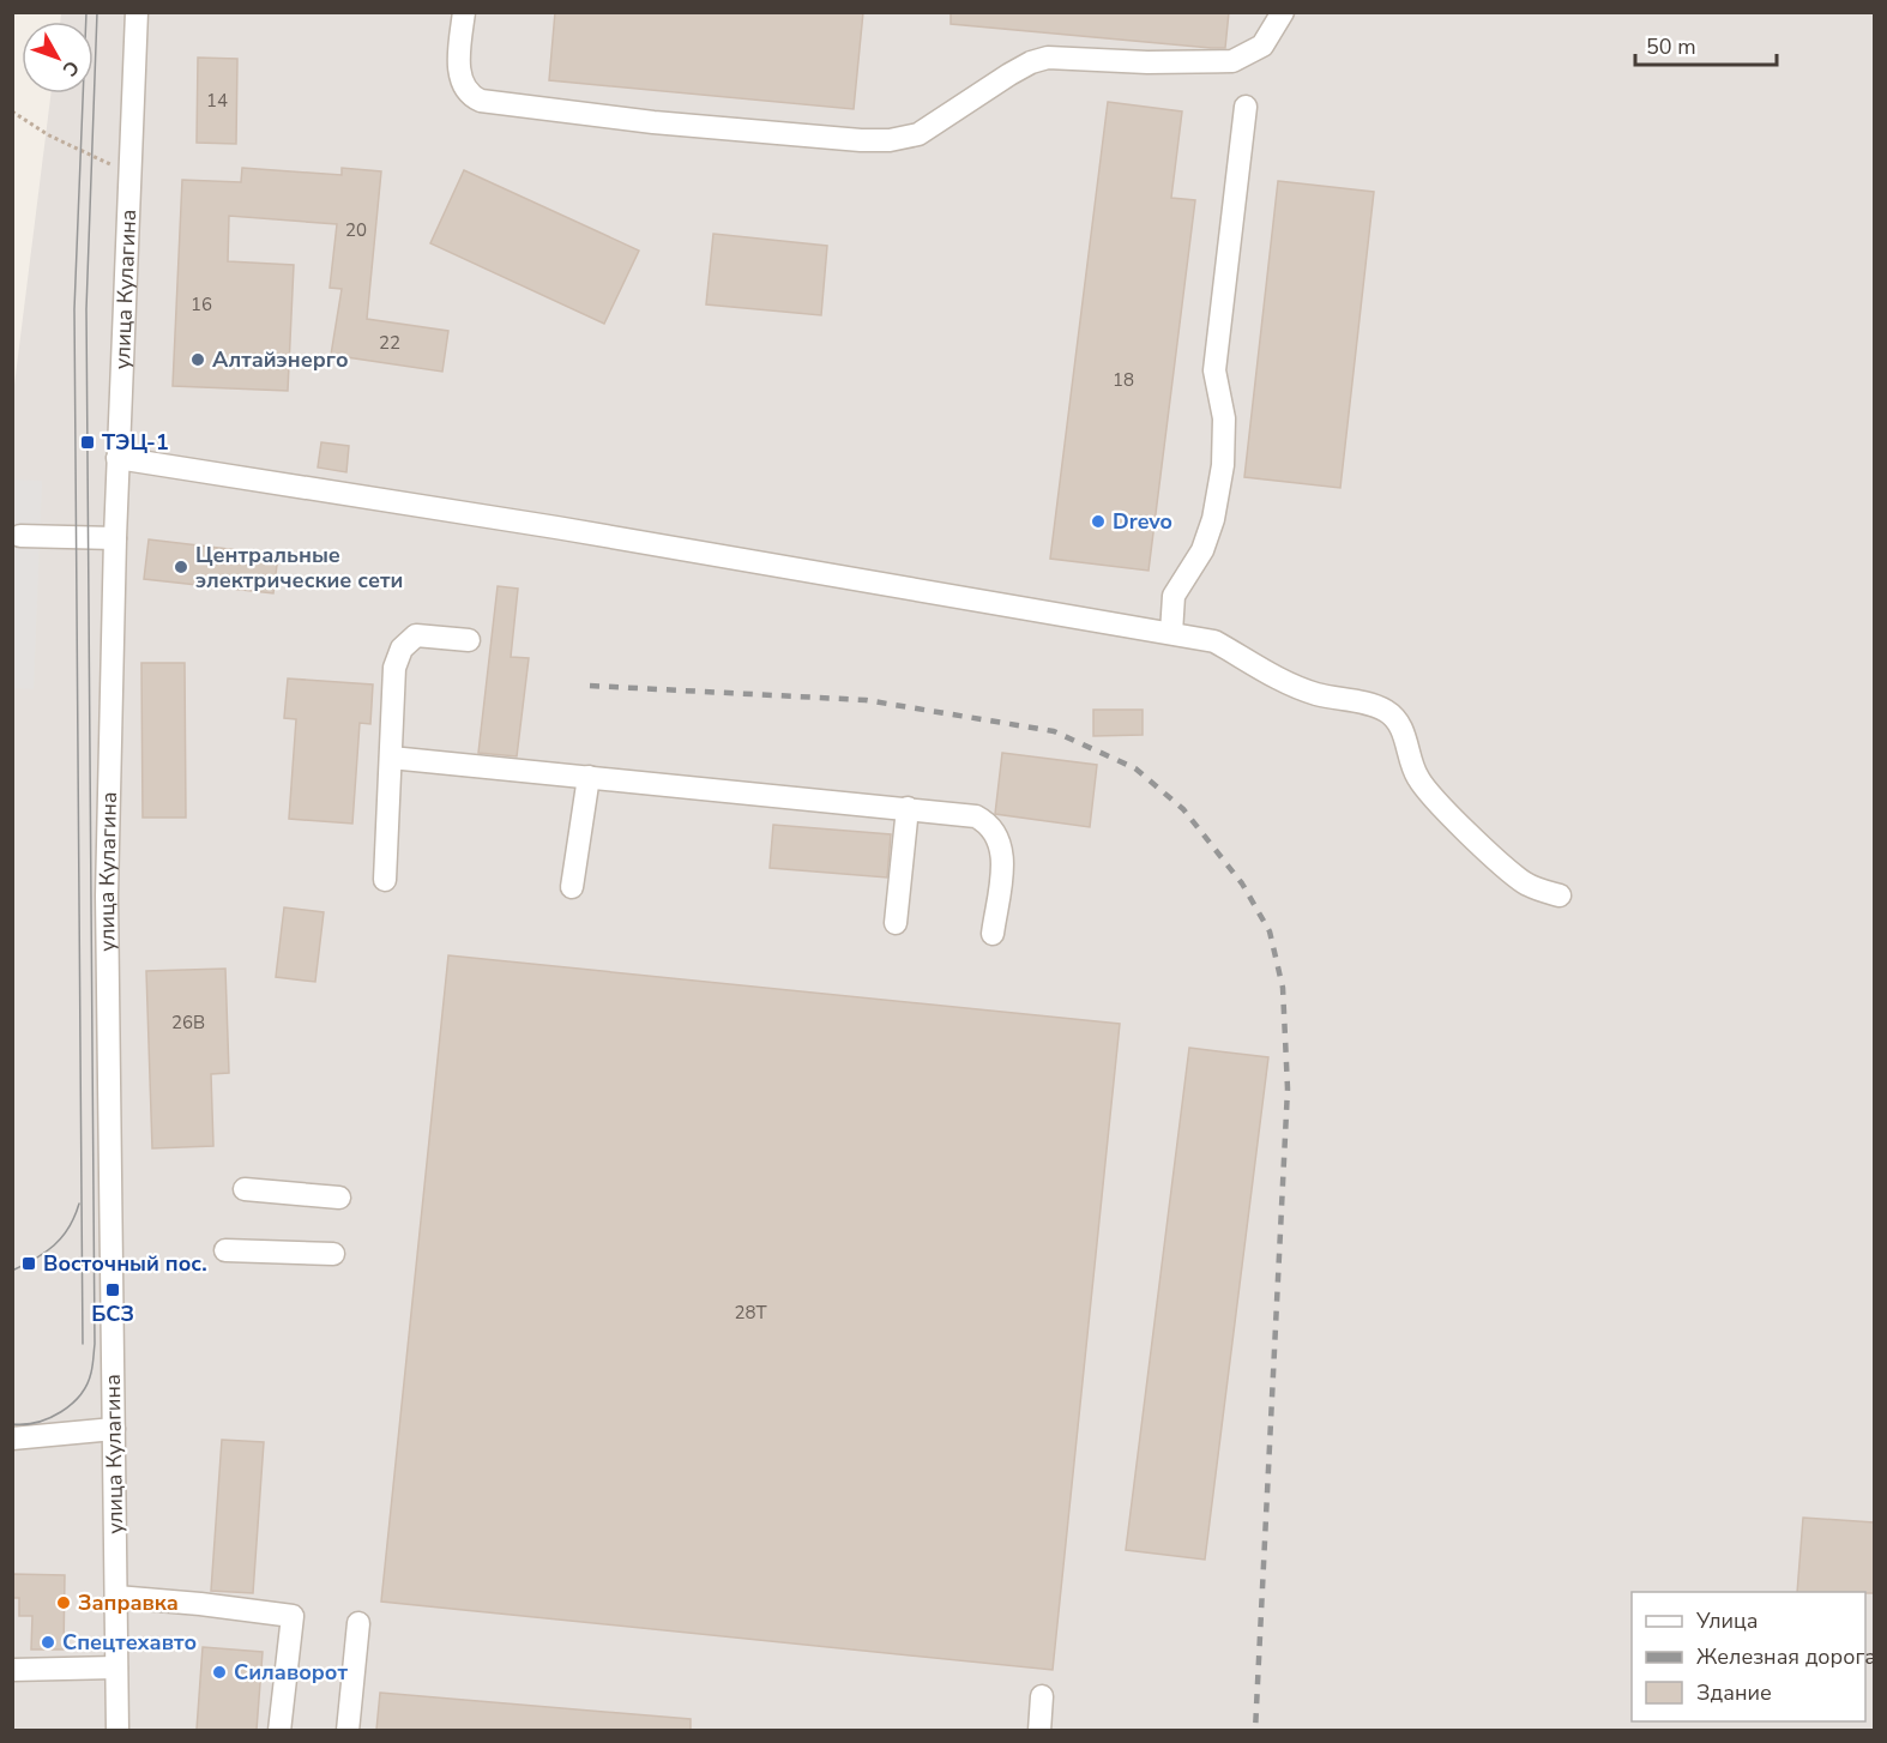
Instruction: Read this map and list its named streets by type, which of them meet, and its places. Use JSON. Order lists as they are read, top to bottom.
{
  "streets": {
    "street": ["улица Кулагина"]
  },
  "places": {
    "other": [
      "Алтайэнерго",
      "Drevo",
      "Центральные электрические сети",
      "Заправка",
      "Спецтехавто",
      "Силаворот"
    ],
    "transit": ["ТЭЦ-1", "Восточный пос.", "БСЗ"]
  },
  "house_numbers": [
    "14",
    "20",
    "16",
    "22",
    "18",
    "26В",
    "28Т"
  ],
  "legend": ["Улица", "Железная дорога", "Здание"],
  "scale_bar": "50 m",
  "north": "bottom right"
}
